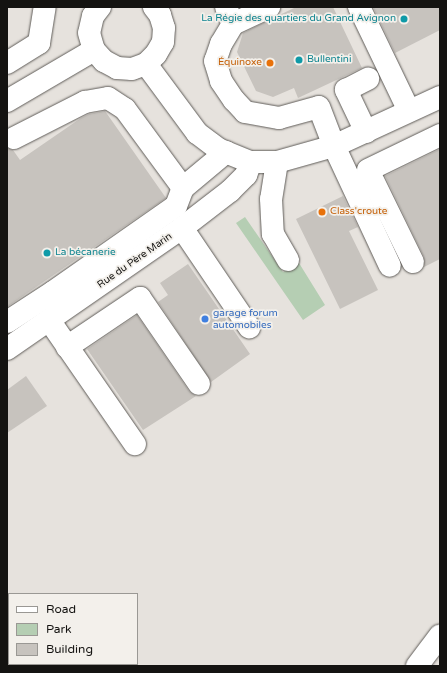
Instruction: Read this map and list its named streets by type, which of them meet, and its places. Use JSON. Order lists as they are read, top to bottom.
{
  "streets": {
    "street": ["Rue du Père Marin"]
  },
  "places": [
    "La Régie des quartiers du Grand Avignon",
    "Bullentini",
    "Équinoxe",
    "Class'croute",
    "La bécanerie",
    "garage forum automobiles"
  ],
  "legend": ["Road", "Park", "Building"]
}
